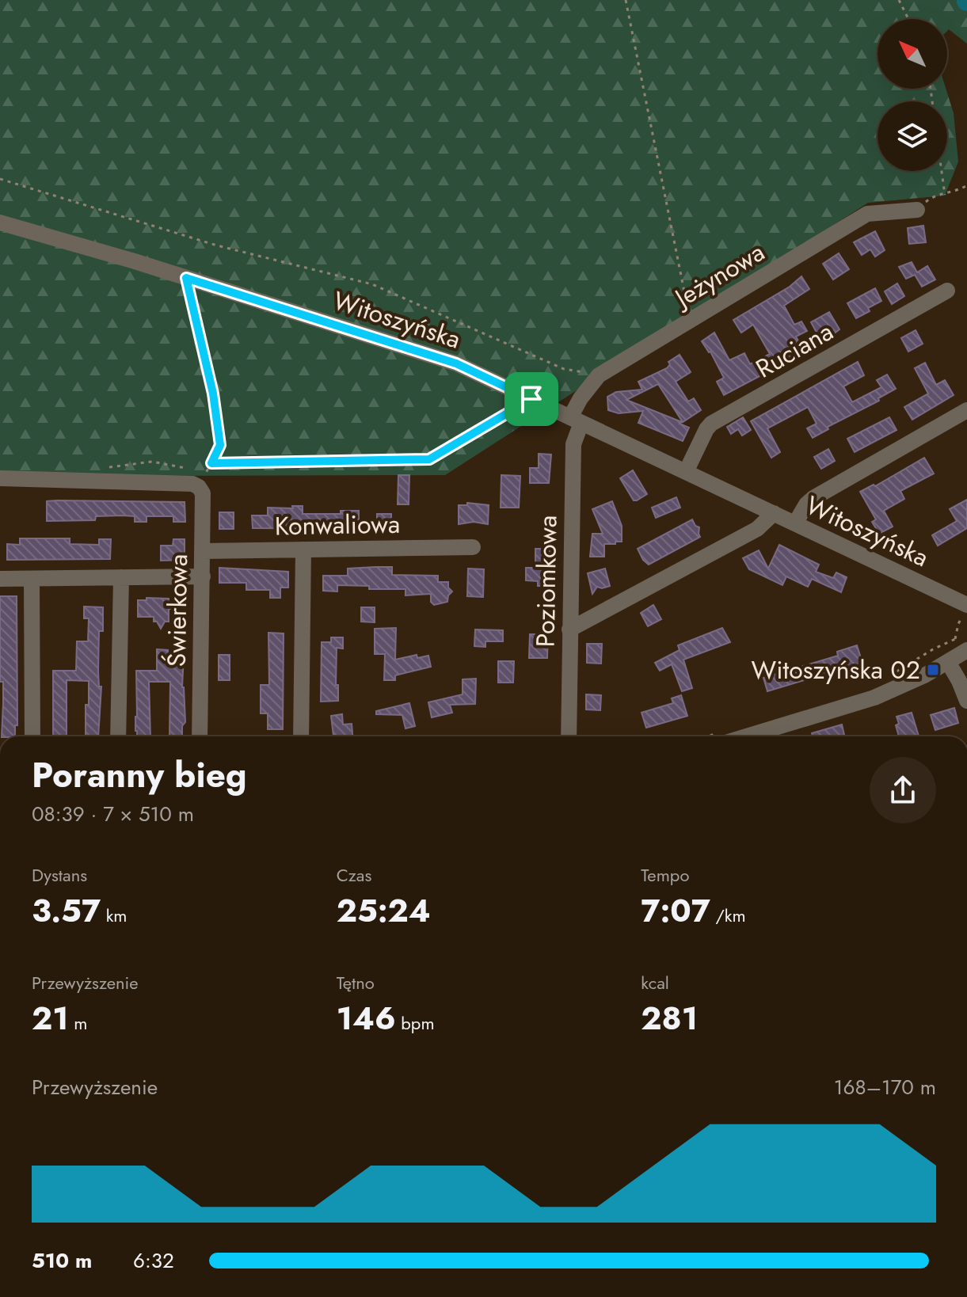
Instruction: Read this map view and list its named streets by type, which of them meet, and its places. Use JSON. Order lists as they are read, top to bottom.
{
  "streets": {
    "street": [
      "Jeżynowa",
      "Witoszyńska",
      "Ruciana",
      "Konwaliowa",
      "Poziomkowa",
      "Świerkowa"
    ]
  },
  "crossings": [
    ["Jeżynowa", "Witoszyńska"],
    ["Jeżynowa", "Poziomkowa"],
    ["Witoszyńska", "Ruciana"],
    ["Witoszyńska", "Poziomkowa"],
    ["Konwaliowa", "Świerkowa"]
  ],
  "places": {
    "transit": ["Witoszyńska 02"]
  },
  "north": "top left",
  "page": {
    "heading": ["Poranny bieg", "08:39 · 7 × 510 m"],
    "stats": [
      ["Dystans", "3.57 km"],
      ["Czas", "25:24"],
      ["Tempo", "7:07 /km"],
      ["Przewyższenie", "21 m"],
      ["Tętno", "146 bpm"],
      ["kcal", "281"]
    ],
    "chart": ["Przewyższenie", "168–170 m"],
    "list": [
      {
        "name": "510 m",
        "note": "6:32"
      }
    ]
  }
}
